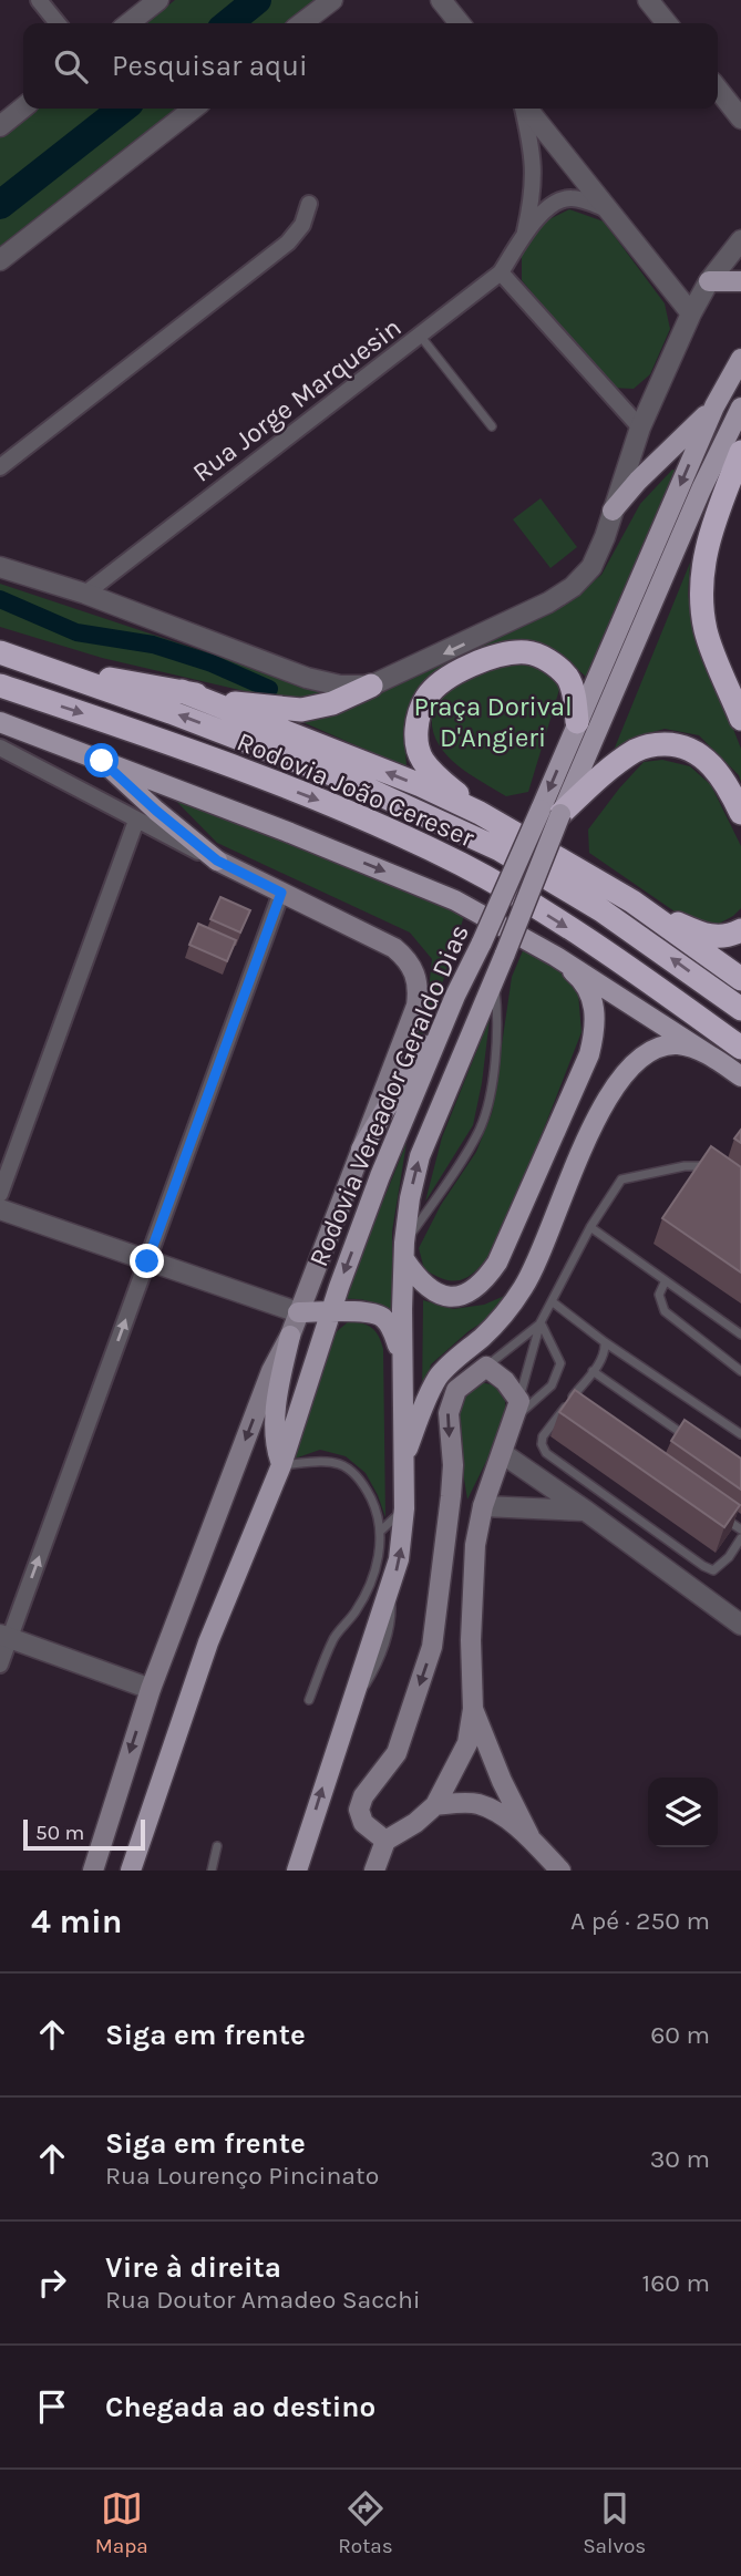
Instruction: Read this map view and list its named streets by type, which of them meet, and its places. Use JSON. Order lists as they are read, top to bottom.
{
  "streets": {
    "highway": ["Rodovia João Cereser"],
    "main road": ["Rodovia Vereador Geraldo Dias"],
    "street": ["Rua Jorge Marquesin"]
  },
  "parks": ["Praça Dorival D'Angieri"],
  "scale_bar": "50 m",
  "page": {
    "search": "Pesquisar aqui",
    "scale": "50 m",
    "heading": ["4 min", "A pé · 250 m"],
    "list": [
      ["Siga em frente", "60 m"],
      ["Siga em frente", "Rua Lourenço Pincinato", "30 m"],
      ["Vire à direita", "Rua Doutor Amadeo Sacchi", "160 m"],
      "Chegada ao destino"
    ],
    "nav": ["Mapa", "Rotas", "Salvos"]
  }
}
